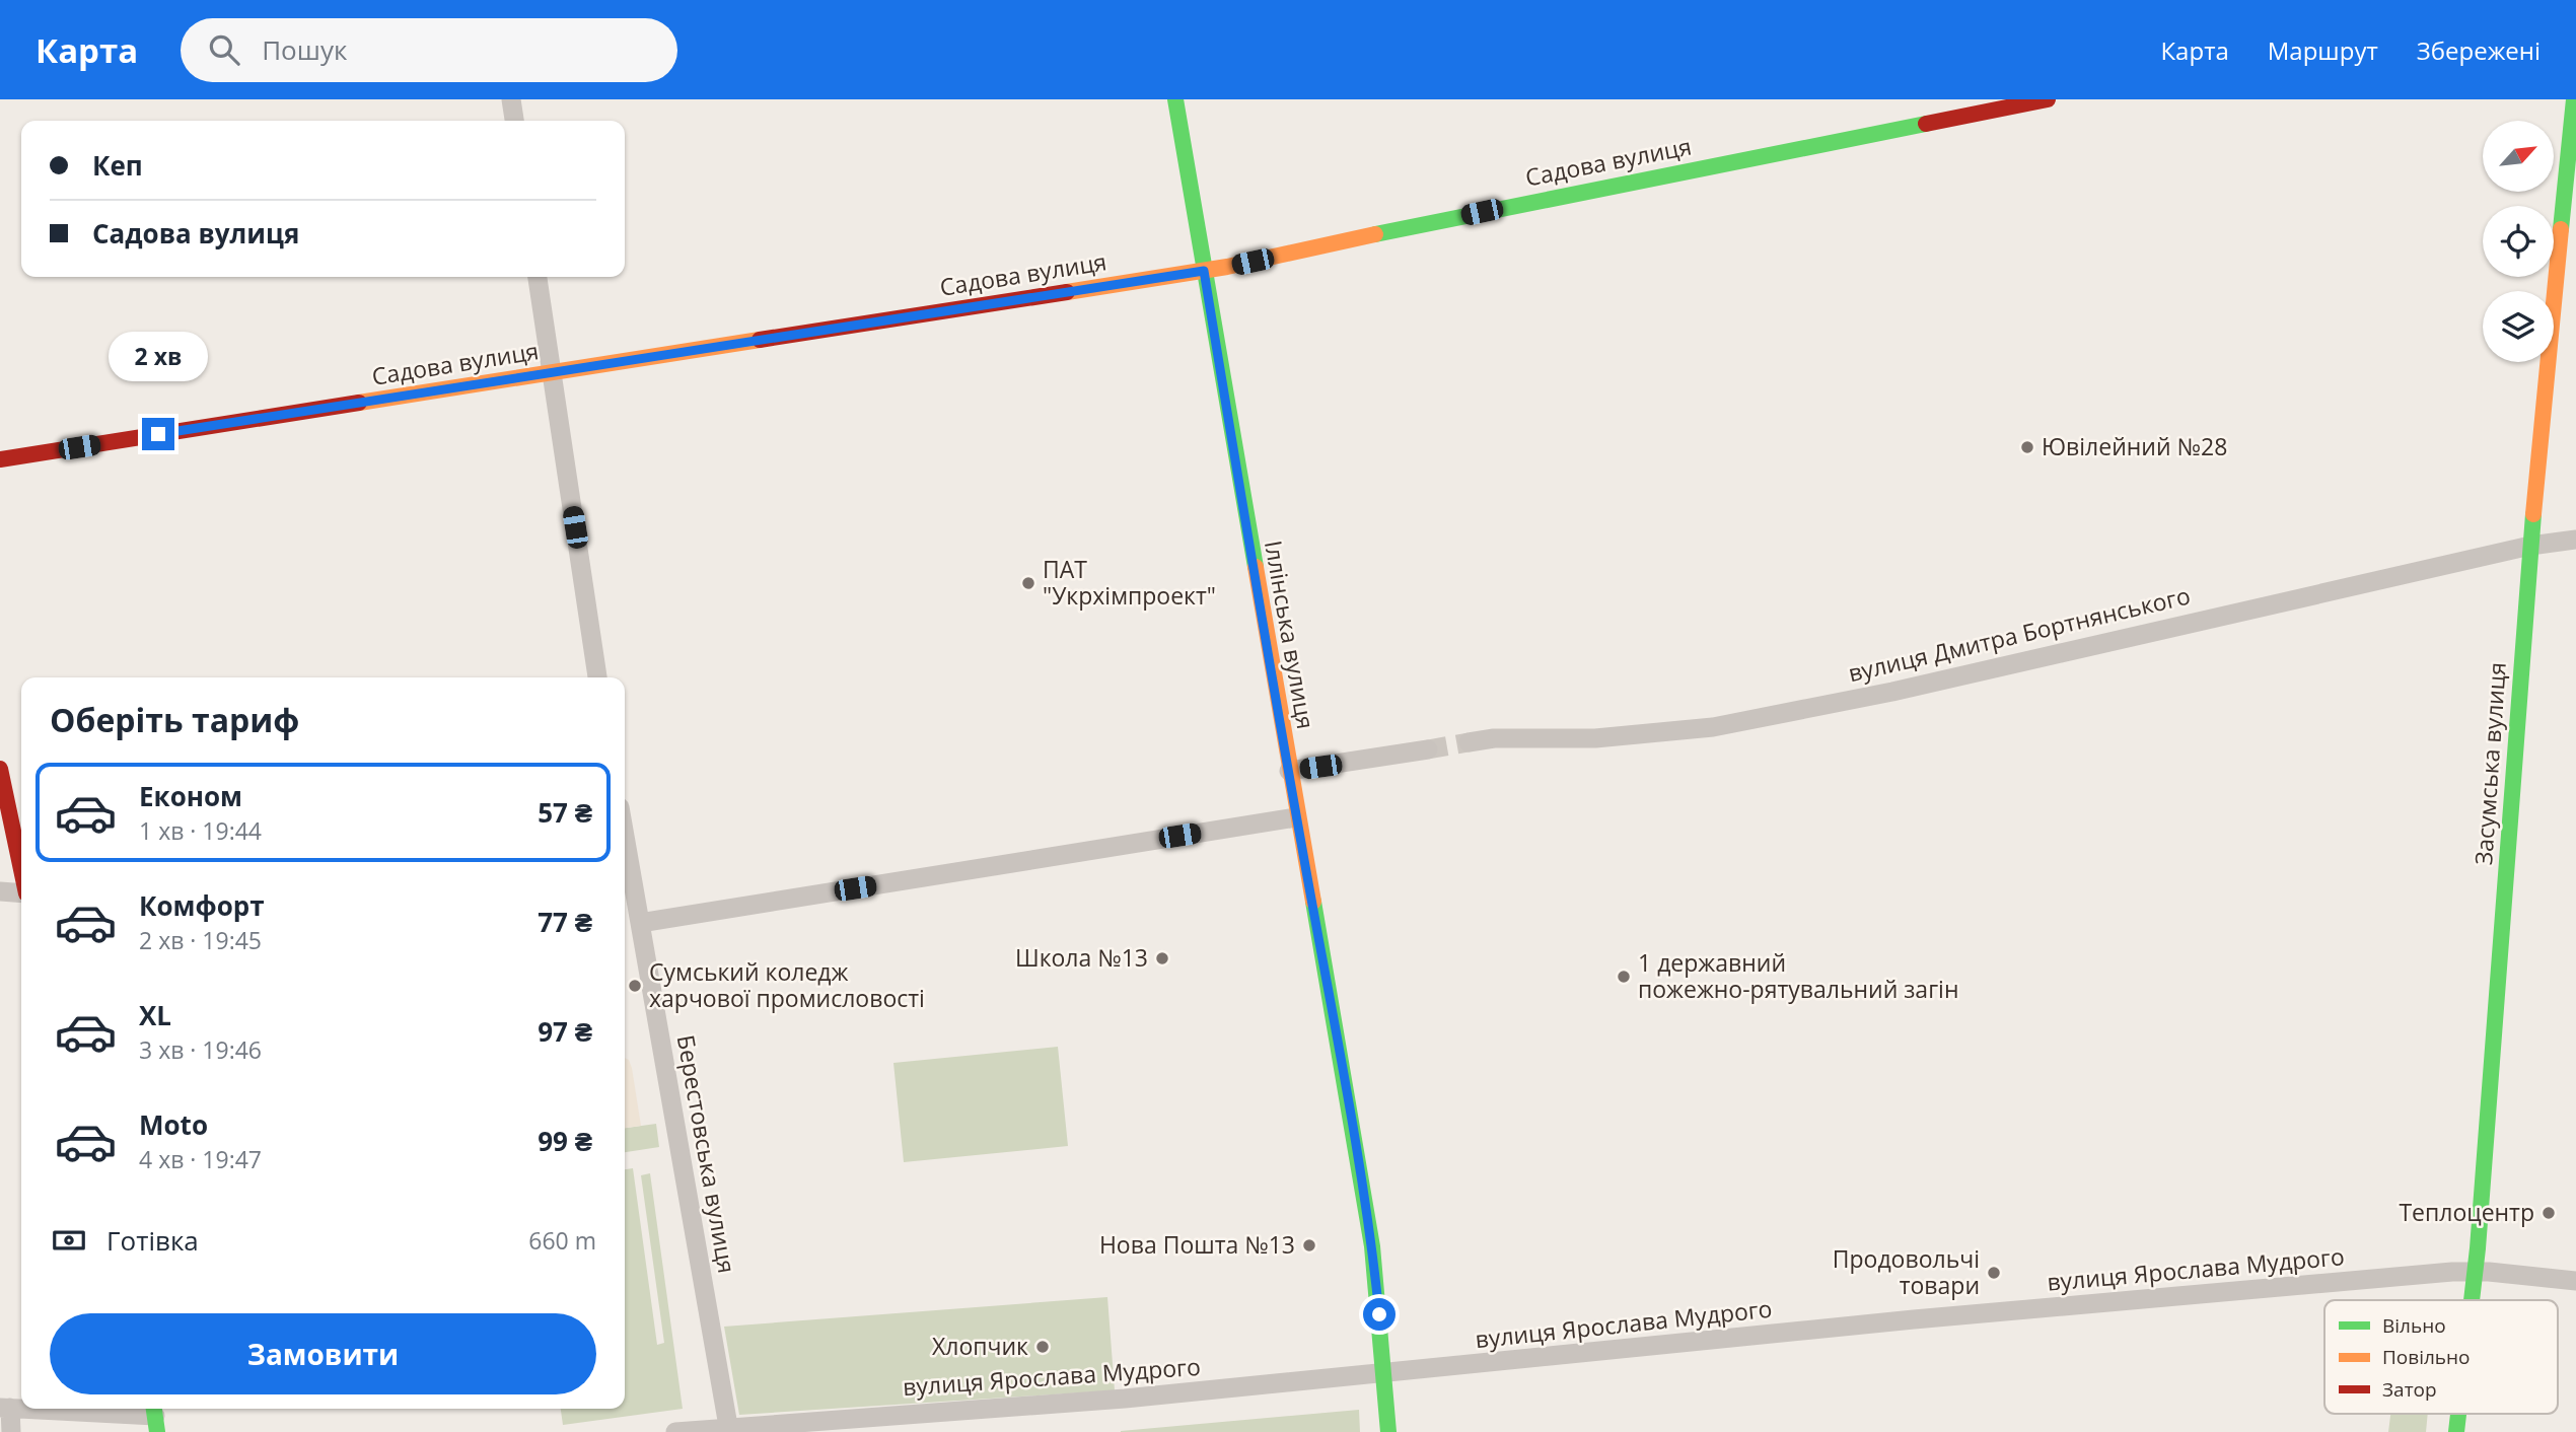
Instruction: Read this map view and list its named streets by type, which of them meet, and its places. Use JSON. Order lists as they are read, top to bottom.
{
  "streets": {
    "street": [
      "Садова вулиця",
      "Іллінська вулиця",
      "вулиця Дмитра Бортнянського",
      "Засумська вулиця",
      "Берестовська вулиця",
      "вулиця Ярослава Мудрого"
    ]
  },
  "crossings": [
    ["Садова вулиця", "Іллінська вулиця"],
    ["Іллінська вулиця", "вулиця Ярослава Мудрого"],
    ["вулиця Дмитра Бортнянського", "Засумська вулиця"],
    ["Засумська вулиця", "вулиця Ярослава Мудрого"],
    ["Берестовська вулиця", "вулиця Ярослава Мудрого"]
  ],
  "places": [
    "Ювілейний №28",
    "ПАТ \"Укрхімпроект\"",
    "Школа №13",
    "1 державний пожежно-рятувальний загін",
    "Сумський коледж харчової промисловості",
    "Теплоцентр",
    "Нова Пошта №13",
    "Продовольчі товари",
    "Хлопчик"
  ],
  "legend": ["Вільно", "Повільно", "Затор"],
  "north": "top right",
  "page": {
    "header": "Карта",
    "search": "Пошук",
    "nav": ["Карта", "Маршрут", "Збережені"],
    "banner": ["Кеп", "Садова вулиця"],
    "bubble": "2 хв",
    "heading": "Оберіть тариф",
    "list": [
      {
        "name": "Економ",
        "note": "1 хв · 19:44",
        "value": "57 ₴"
      },
      {
        "name": "Комфорт",
        "note": "2 хв · 19:45",
        "value": "77 ₴"
      },
      {
        "name": "XL",
        "note": "3 хв · 19:46",
        "value": "97 ₴"
      },
      {
        "name": "Moto",
        "note": "4 хв · 19:47",
        "value": "99 ₴"
      }
    ],
    "pay": ["Готівка", "660 m"],
    "buttons": "Замовити"
  }
}
